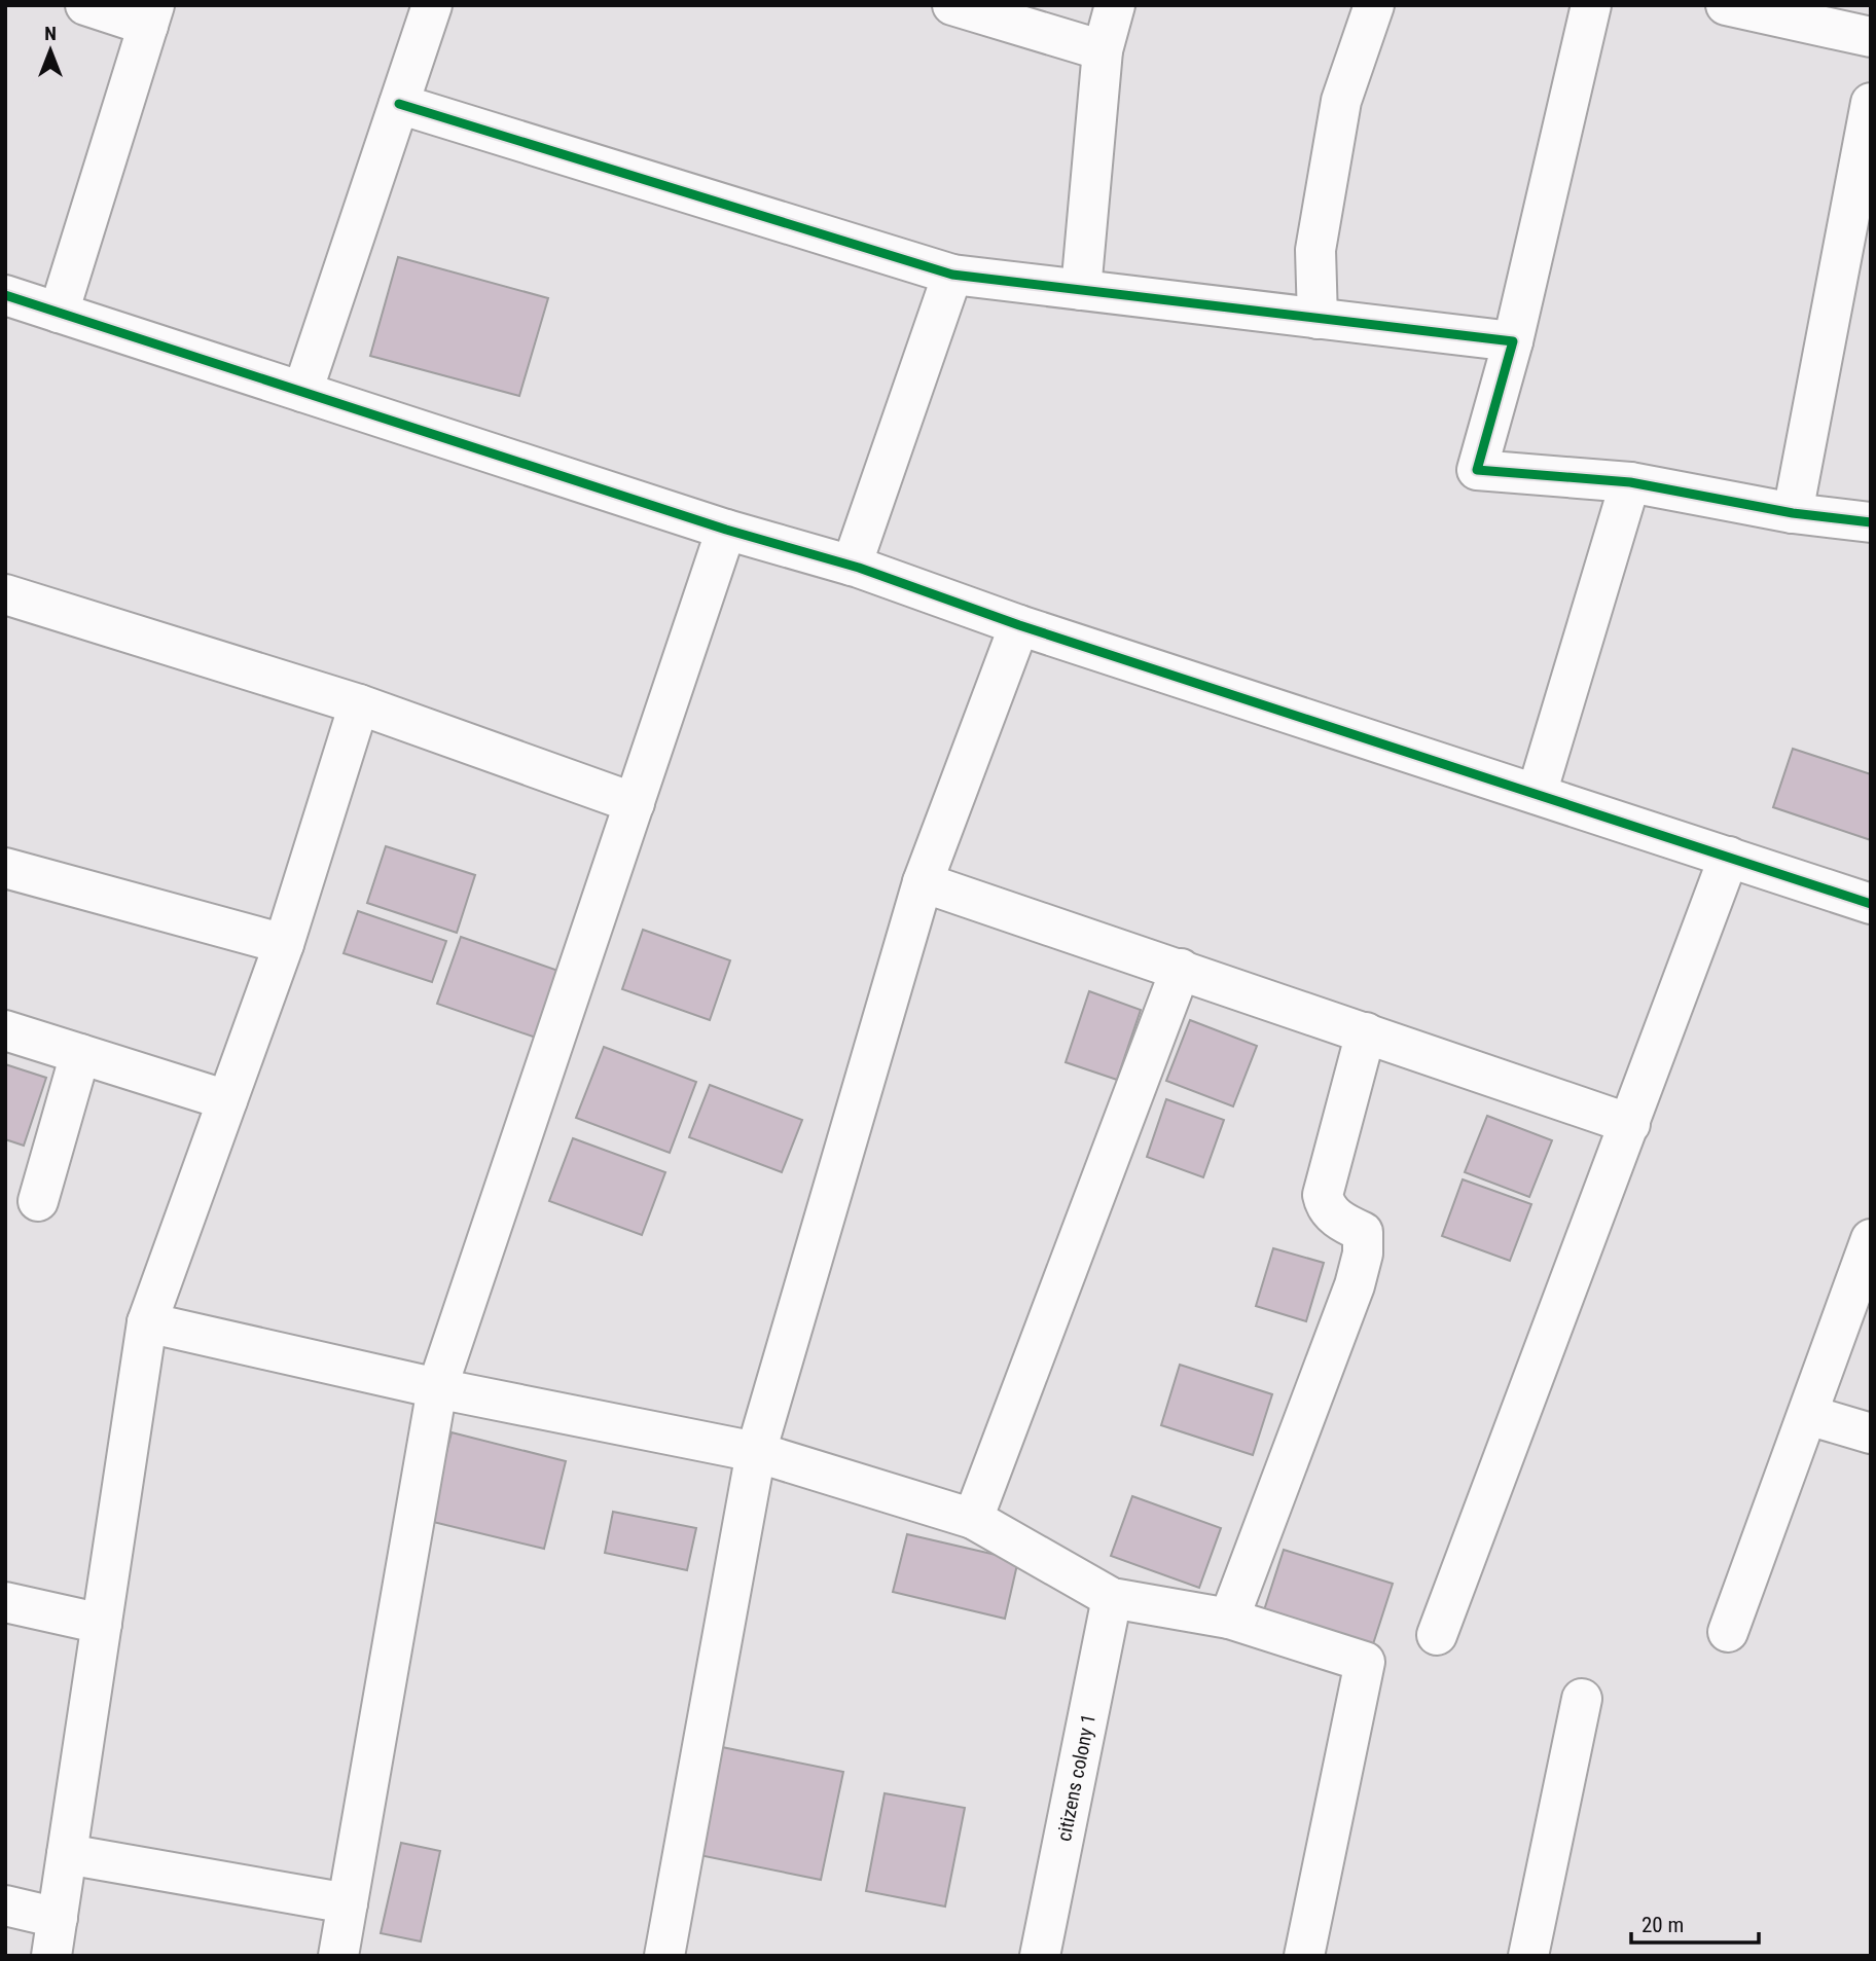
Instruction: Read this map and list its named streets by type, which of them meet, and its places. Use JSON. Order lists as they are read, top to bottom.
{
  "streets": {
    "street": ["citizens colony 1"]
  },
  "scale_bar": "20 m",
  "north": "top"
}
